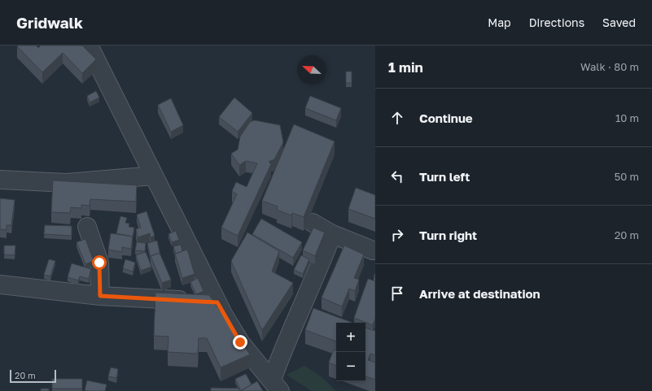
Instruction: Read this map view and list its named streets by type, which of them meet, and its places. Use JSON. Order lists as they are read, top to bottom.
{
  "scale_bar": "20 m",
  "north": "top left",
  "page": {
    "header": "Gridwalk",
    "nav": ["Map", "Directions", "Saved"],
    "heading": ["1 min", "Walk · 80 m"],
    "list": [
      ["Continue", "10 m"],
      ["Turn left", "50 m"],
      ["Turn right", "20 m"],
      "Arrive at destination"
    ],
    "map_buttons": ["+", "−"],
    "scale": "20 m"
  }
}
